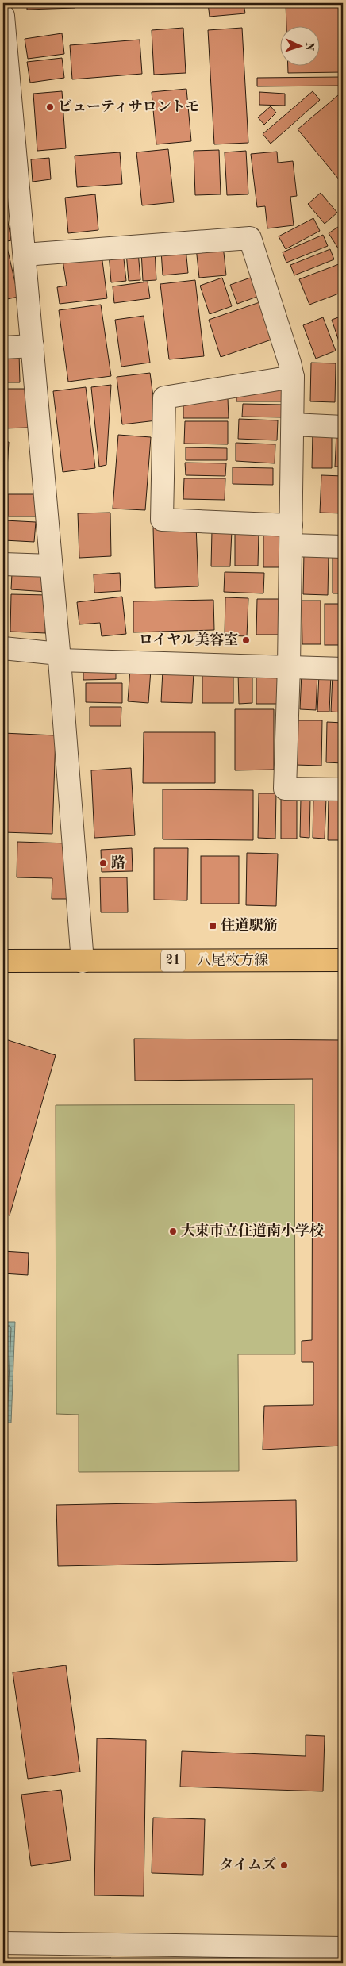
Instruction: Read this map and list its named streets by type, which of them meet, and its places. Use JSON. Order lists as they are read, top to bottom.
{
  "streets": {
    "main road": ["21", "八尾枚方線"]
  },
  "places": {
    "other": [
      "ビューティサロントモ",
      "ロイヤル美容室",
      "路",
      "大東市立住道南小学校",
      "タイムズ"
    ],
    "transit": ["住道駅筋"]
  },
  "north": "right"
}
